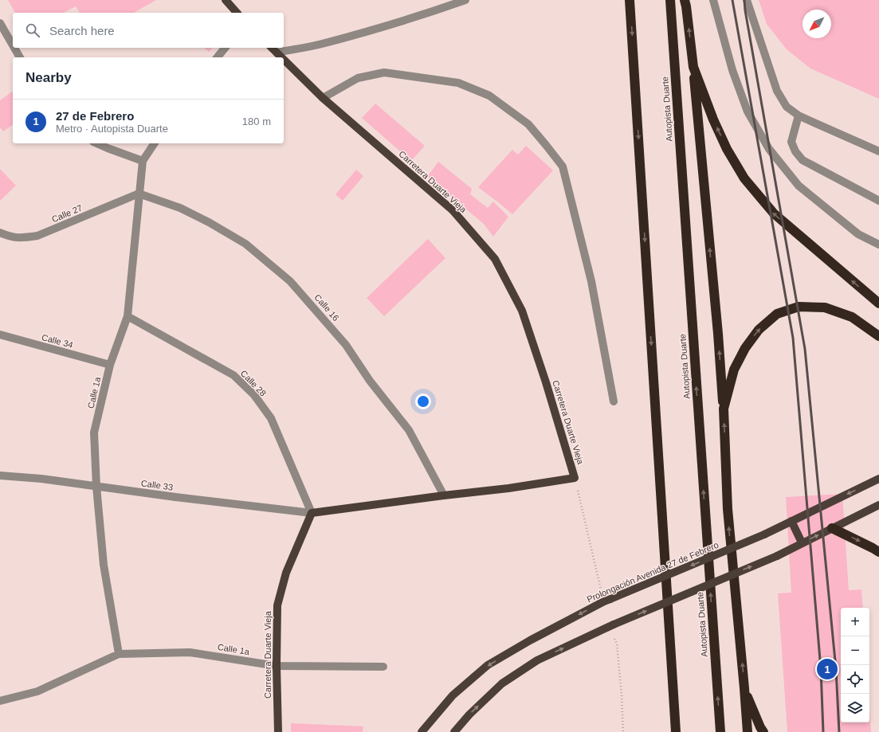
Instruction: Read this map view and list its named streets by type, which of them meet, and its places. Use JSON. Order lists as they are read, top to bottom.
{
  "streets": {
    "highway": ["Autopista Duarte"],
    "main road": ["Carretera Duarte Vieja", "Prolongación Avenida 27 de Febrero"],
    "street": [
      "Calle 27",
      "Calle 16",
      "Calle 34",
      "Calle 28",
      "Calle 1a",
      "Calle 33"
    ]
  },
  "crossings": [
    ["Carretera Duarte Vieja", "Calle 16"],
    ["Carretera Duarte Vieja", "Calle 28"],
    ["Carretera Duarte Vieja", "Calle 1a"],
    ["Carretera Duarte Vieja", "Calle 33"],
    ["Calle 27", "Calle 16"],
    ["Calle 27", "Calle 1a"],
    ["Calle 16", "Calle 1a"],
    ["Calle 34", "Calle 1a"],
    ["Calle 28", "Calle 1a"],
    ["Calle 28", "Calle 33"],
    ["Calle 1a", "Calle 33"]
  ],
  "north": "bottom left",
  "page": {
    "search": "Search here",
    "heading": "Nearby",
    "list": [
      {
        "mark": "1",
        "name": "27 de Febrero",
        "note": "Metro · Autopista Duarte",
        "value": "180 m"
      }
    ],
    "map_buttons": ["+", "−"],
    "pins": "1"
  }
}
